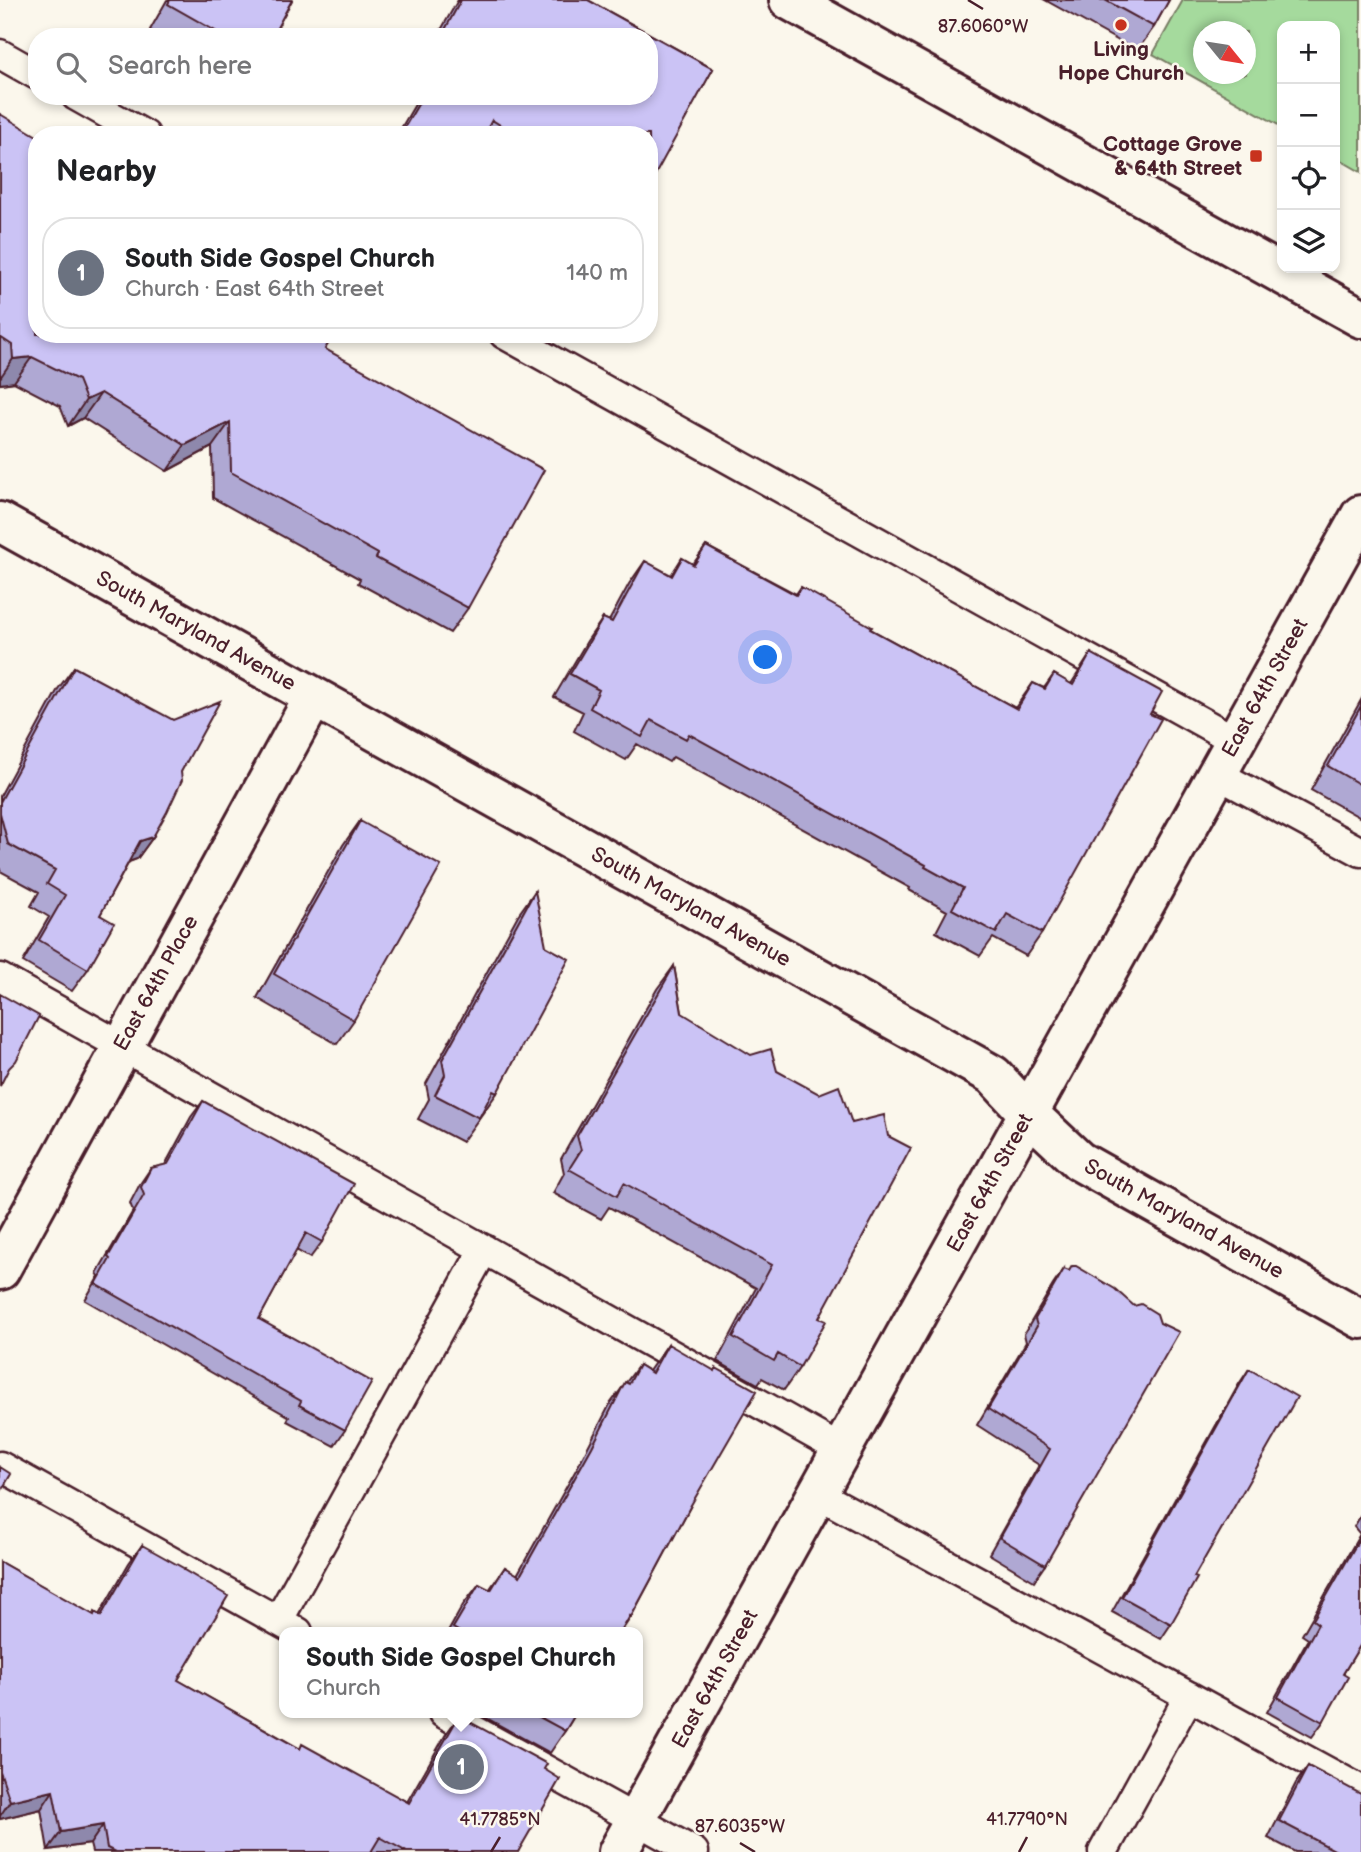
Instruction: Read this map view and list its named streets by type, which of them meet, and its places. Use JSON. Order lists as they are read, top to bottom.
{
  "streets": {
    "street": ["South Maryland Avenue", "East 64th Street", "East 64th Place"]
  },
  "crossings": [
    ["South Maryland Avenue", "East 64th Street"],
    ["South Maryland Avenue", "East 64th Place"]
  ],
  "places": {
    "other": ["Living Hope Church"],
    "transit": ["Cottage Grove & 64th Street"]
  },
  "north": "bottom right",
  "page": {
    "map_buttons": ["+", "−"],
    "search": "Search here",
    "heading": "Nearby",
    "list": [
      {
        "mark": "1",
        "name": "South Side Gospel Church",
        "note": "Church · East 64th Street",
        "value": "140 m"
      }
    ],
    "popup": ["South Side Gospel Church", "Church"],
    "pins": "1"
  },
  "coordinates": [
    "87.6060°W",
    "41.7785°N",
    "41.7790°N",
    "87.6035°W"
  ]
}
